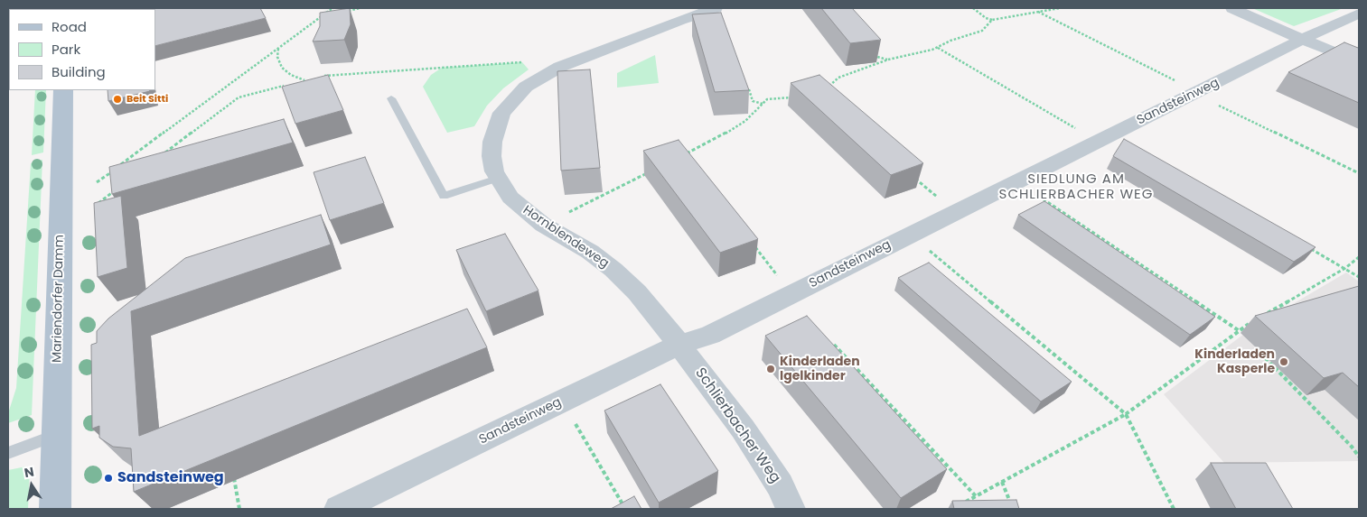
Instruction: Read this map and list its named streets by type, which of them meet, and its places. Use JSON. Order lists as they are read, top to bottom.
{
  "streets": {
    "main road": ["Mariendorfer Damm"],
    "street": ["Sandsteinweg", "Hornblendeweg", "Schlierbacher Weg"]
  },
  "crossings": [
    ["Sandsteinweg", "Hornblendeweg"],
    ["Sandsteinweg", "Schlierbacher Weg"],
    ["Hornblendeweg", "Schlierbacher Weg"]
  ],
  "districts": ["SIEDLUNG AM SCHLIERBACHER WEG"],
  "places": [
    "Beit Sitti",
    "Kinderladen Kasperle",
    "Kinderladen Igelkinder",
    "Sandsteinweg"
  ],
  "legend": ["Road", "Park", "Building"],
  "north": "top"
}
